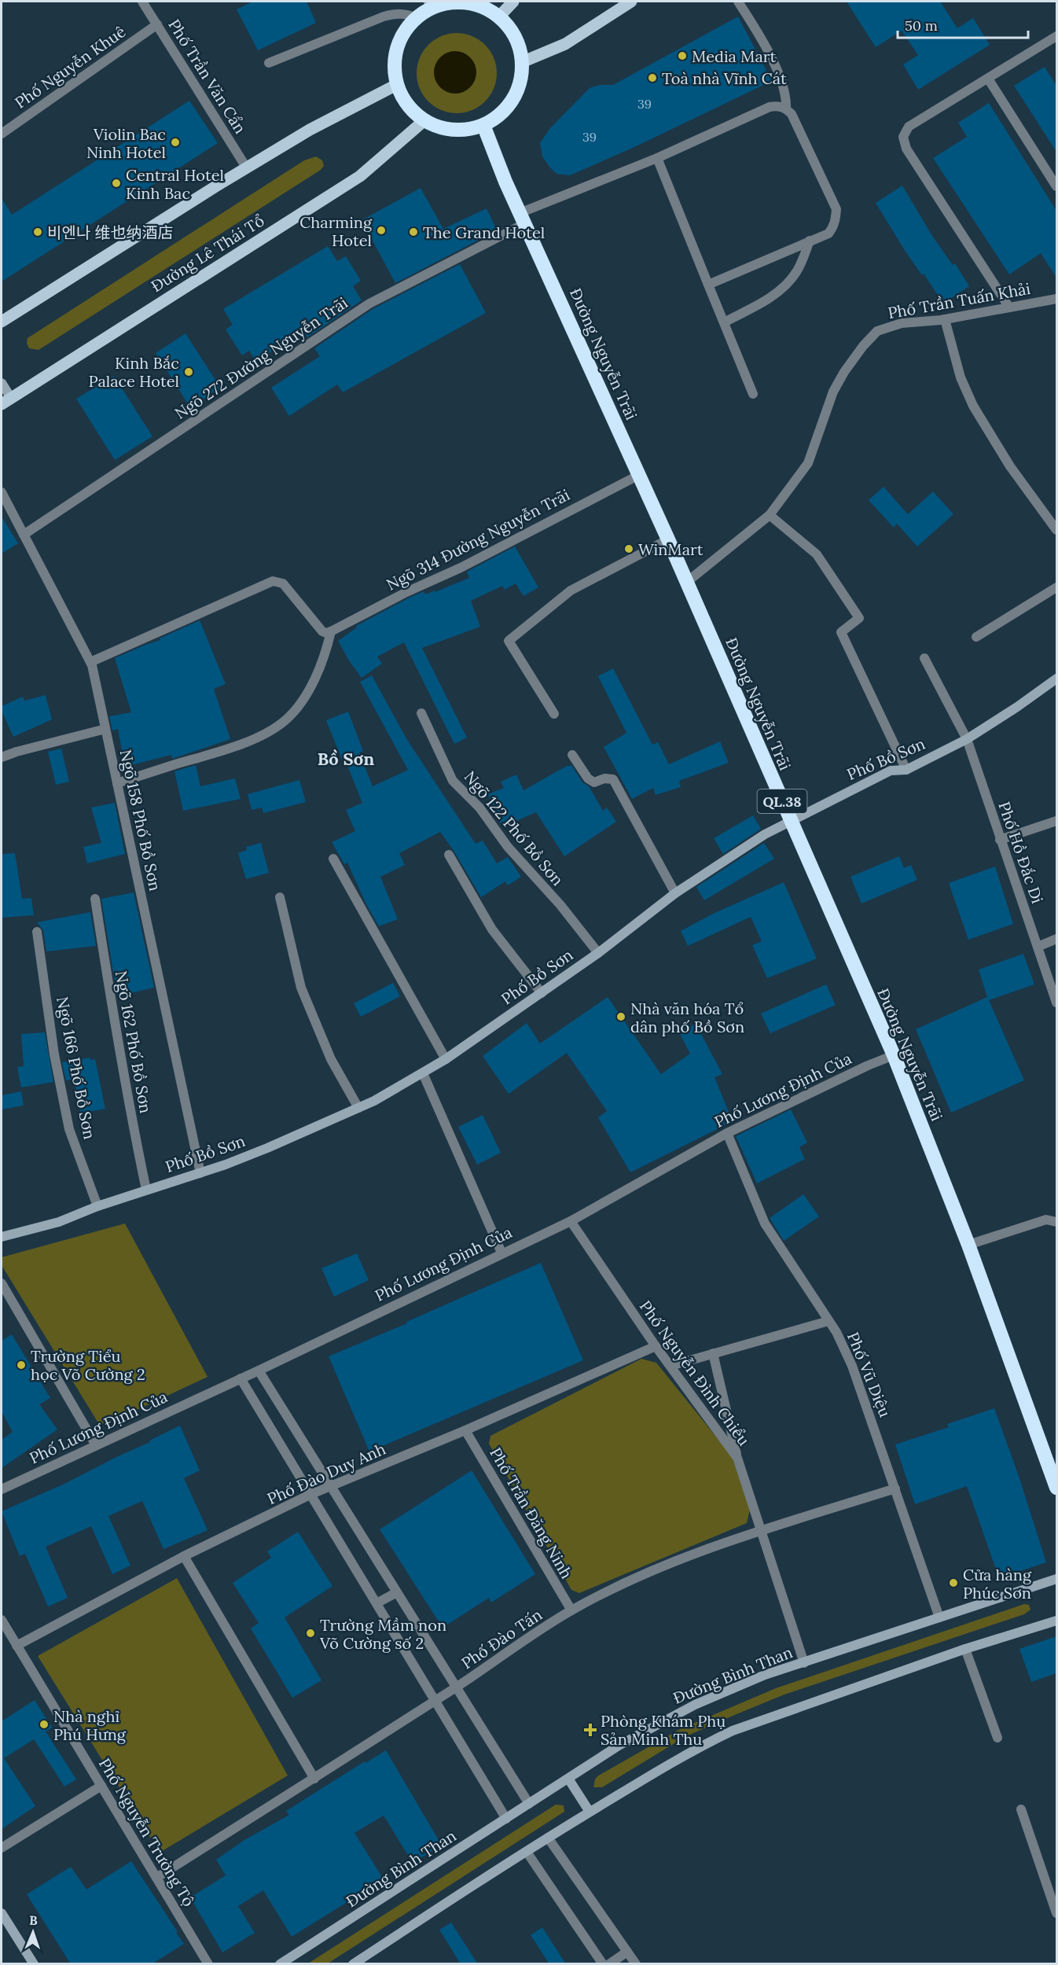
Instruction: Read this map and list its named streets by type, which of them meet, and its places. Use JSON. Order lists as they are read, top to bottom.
{
  "streets": {
    "highway": ["Đường Nguyễn Trãi", "QL.38"],
    "main road": ["Đường Lê Thái Tổ", "Phố Bồ Sơn", "Đường Bình Than"],
    "street": [
      "Phố Nguyễn Khuê",
      "Phố Trần Văn Cẩn",
      "Phố Trần Tuấn Khải",
      "Ngõ 272 Đường Nguyễn Trãi",
      "Ngõ 314 Đường Nguyễn Trãi",
      "Ngõ 158 Phố Bồ Sơn",
      "Ngõ 122 Phố Bồ Sơn",
      "Phố Hồ Đắc Di",
      "Ngõ 162 Phố Bồ Sơn",
      "Ngõ 166 Phố Bồ Sơn",
      "Phố Lương Định Của",
      "Phố Nguyễn Đình Chiểu",
      "Phố Vũ Diệu",
      "Phố Đào Duy Anh",
      "Phố Trần Đăng Ninh",
      "Phố Đào Tấn",
      "Phố Nguyễn Trường Tộ"
    ]
  },
  "crossings": [
    ["Phố Nguyễn Khuê", "Phố Trần Văn Cẩn"],
    ["Đường Lê Thái Tổ", "Đường Nguyễn Trãi"],
    ["Phố Trần Tuấn Khải", "Đường Nguyễn Trãi"],
    ["Đường Nguyễn Trãi", "Ngõ 272 Đường Nguyễn Trãi"],
    ["Đường Nguyễn Trãi", "Ngõ 314 Đường Nguyễn Trãi"],
    ["Đường Nguyễn Trãi", "Phố Bồ Sơn"],
    ["Đường Nguyễn Trãi", "Phố Lương Định Của"],
    ["Ngõ 272 Đường Nguyễn Trãi", "Ngõ 158 Phố Bồ Sơn"],
    ["Phố Bồ Sơn", "Ngõ 158 Phố Bồ Sơn"],
    ["Phố Bồ Sơn", "Ngõ 122 Phố Bồ Sơn"],
    ["Phố Bồ Sơn", "Phố Hồ Đắc Di"],
    ["Phố Bồ Sơn", "Ngõ 162 Phố Bồ Sơn"],
    ["Phố Bồ Sơn", "Ngõ 166 Phố Bồ Sơn"],
    ["Phố Lương Định Của", "Phố Nguyễn Đình Chiểu"],
    ["Phố Lương Định Của", "Phố Vũ Diệu"],
    ["Phố Nguyễn Đình Chiểu", "Phố Đào Duy Anh"],
    ["Phố Nguyễn Đình Chiểu", "Phố Đào Tấn"],
    ["Phố Nguyễn Đình Chiểu", "Đường Bình Than"],
    ["Phố Vũ Diệu", "Phố Đào Tấn"],
    ["Phố Vũ Diệu", "Đường Bình Than"],
    ["Phố Đào Duy Anh", "Phố Trần Đăng Ninh"],
    ["Phố Đào Duy Anh", "Phố Nguyễn Trường Tộ"],
    ["Phố Trần Đăng Ninh", "Phố Đào Tấn"],
    ["Phố Đào Tấn", "Phố Nguyễn Trường Tộ"]
  ],
  "districts": ["Bồ Sơn"],
  "places": {
    "other": [
      "Media Mart",
      "Toà nhà Vĩnh Cát",
      "Violin Bac Ninh Hotel",
      "Central Hotel Kinh Bac",
      "Charming Hotel",
      "비엔나 维也纳酒店",
      "The Grand Hotel",
      "Kinh Bắc Palace Hotel",
      "WinMart",
      "Nhà văn hóa Tổ dân phố Bồ Sơn",
      "Trường Tiểu học Võ Cường 2",
      "Cửa hàng Phúc Sơn",
      "Trường Mầm non Võ Cường số 2",
      "Nhà nghỉ Phú Hưng"
    ],
    "health": ["Phòng Khám Phụ Sản Minh Thu"]
  },
  "house_numbers": ["39", "39"],
  "scale_bar": "50 m",
  "north": "top"
}
